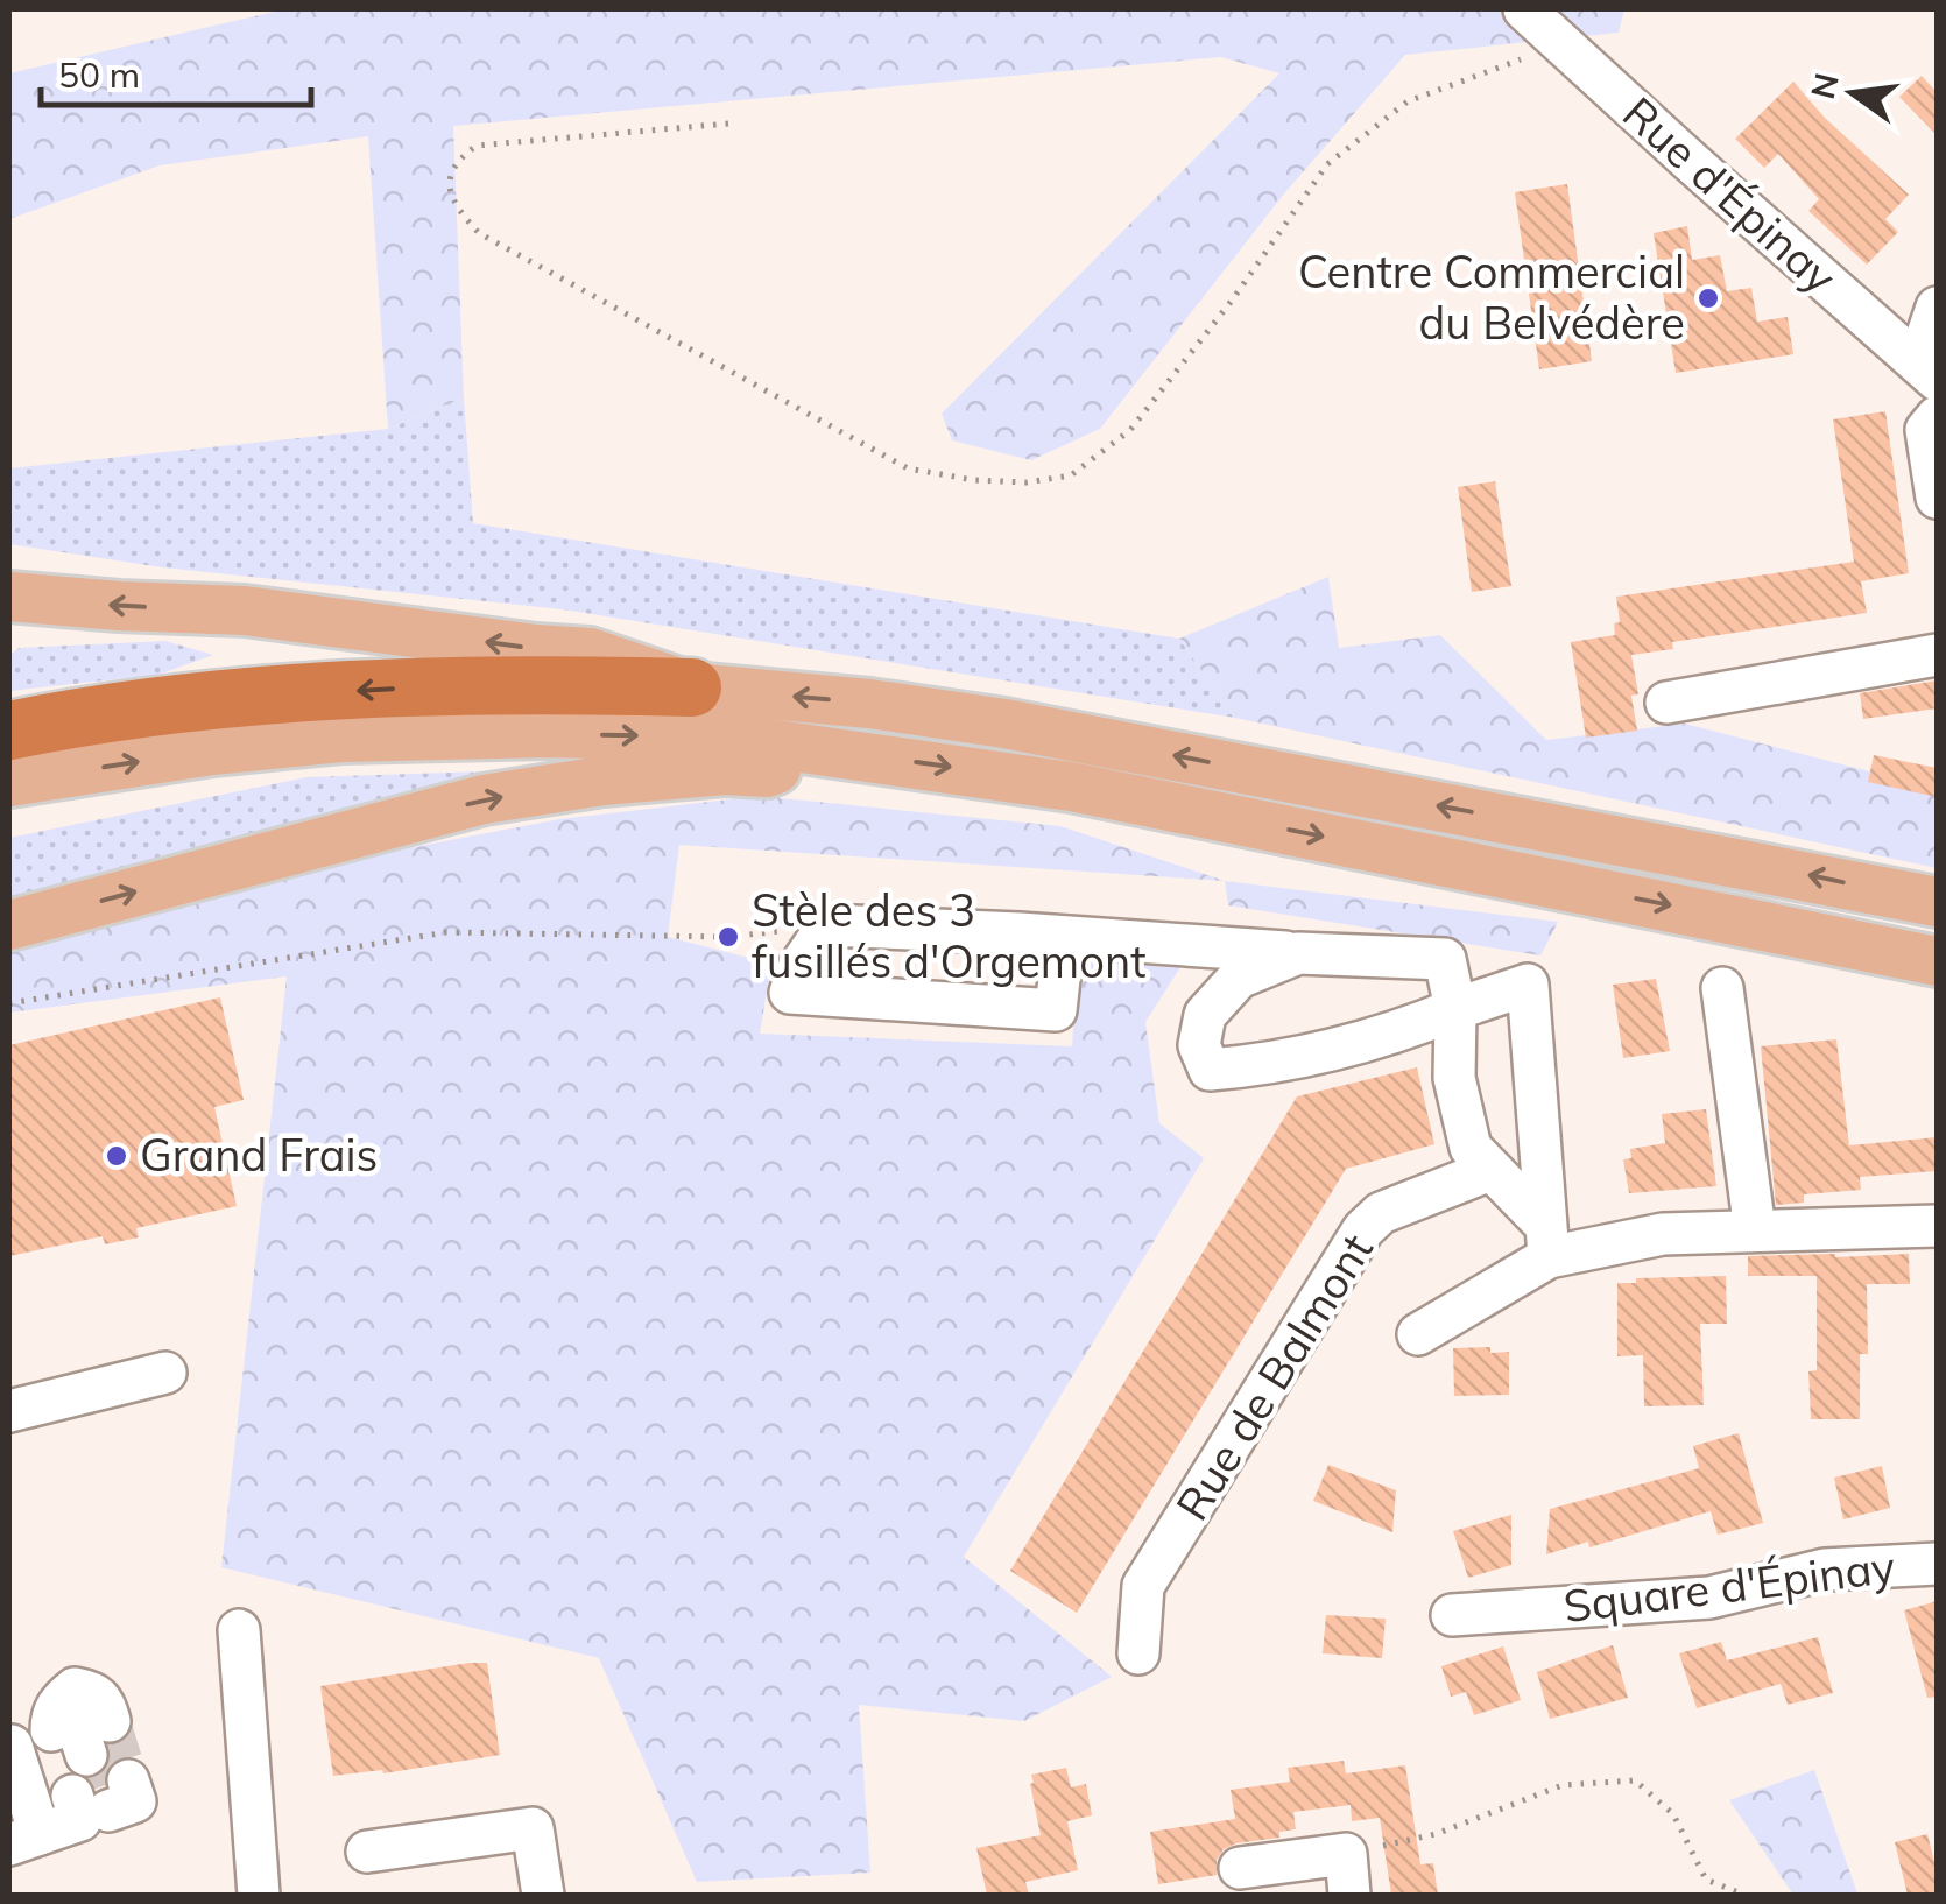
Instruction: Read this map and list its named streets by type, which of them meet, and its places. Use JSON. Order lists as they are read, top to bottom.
{
  "streets": {
    "street": ["Rue d'Épinay", "Rue de Balmont", "Square d'Épinay"]
  },
  "places": ["Centre Commercial du Belvédère", "Stèle des 3 fusillés d'Orgemont", "Grand Frais"],
  "scale_bar": "50 m",
  "north": "left"
}
